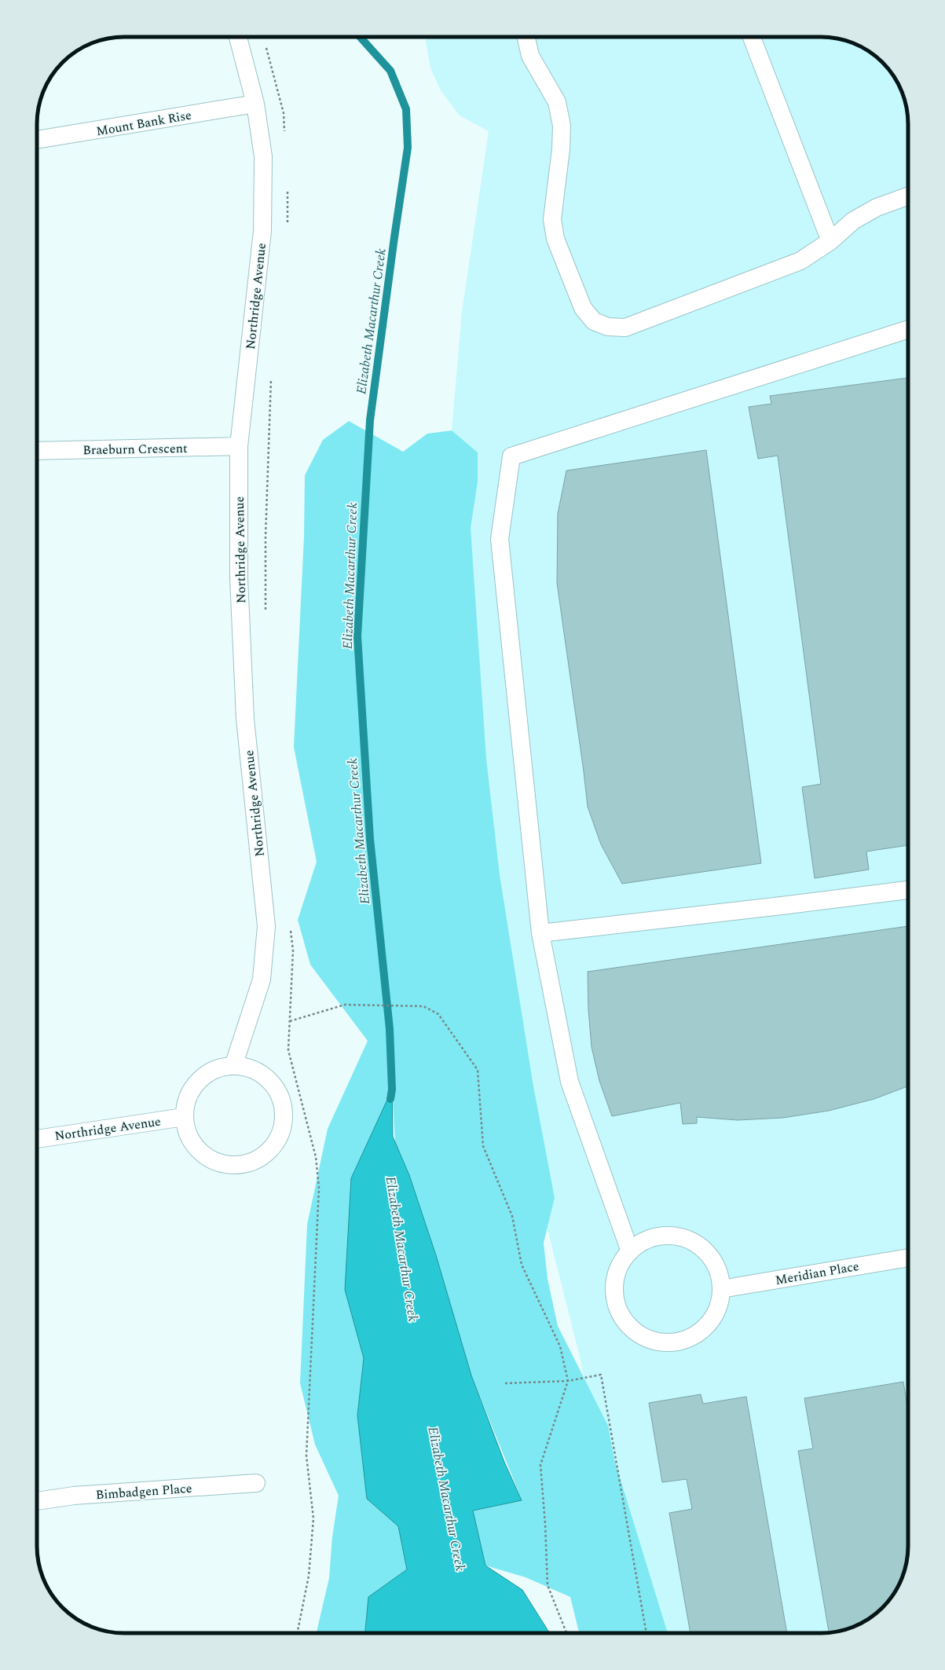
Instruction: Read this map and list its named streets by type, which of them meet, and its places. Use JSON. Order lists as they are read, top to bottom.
{
  "streets": {
    "street": [
      "Mount Bank Rise",
      "Northridge Avenue",
      "Braeburn Crescent",
      "Meridian Place",
      "Bimbadgen Place"
    ]
  },
  "crossings": [
    ["Mount Bank Rise", "Northridge Avenue"],
    ["Northridge Avenue", "Braeburn Crescent"]
  ],
  "water": ["Elizabeth Macarthur Creek"]
}
